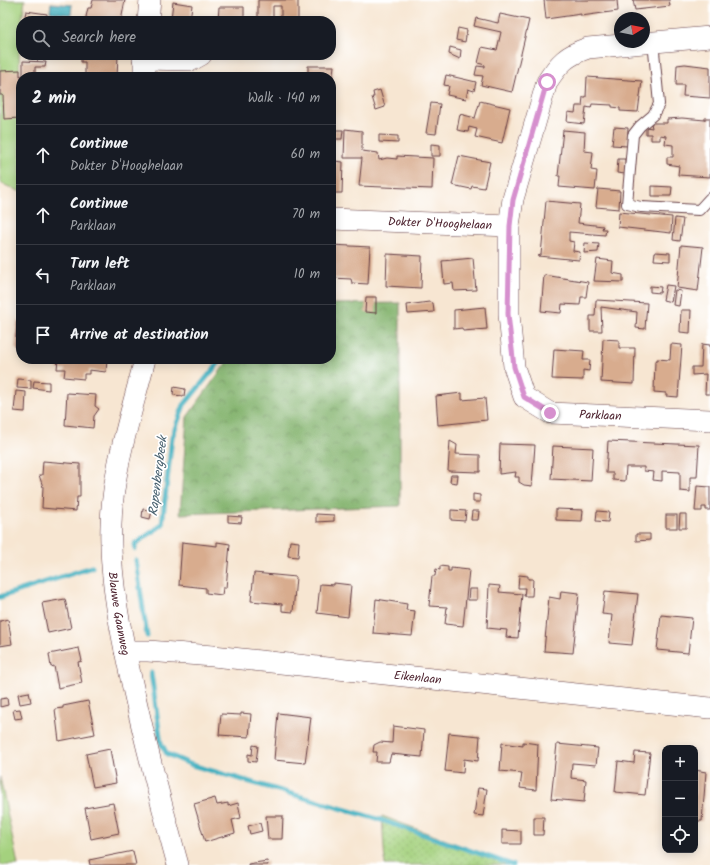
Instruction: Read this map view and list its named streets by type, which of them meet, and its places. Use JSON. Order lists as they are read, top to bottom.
{
  "streets": {
    "street": [
      "Dokter D'Hooghelaan",
      "Parklaan",
      "Blauwe Gaanweg",
      "Eikenlaan"
    ]
  },
  "crossings": [
    ["Dokter D'Hooghelaan", "Parklaan"],
    ["Blauwe Gaanweg", "Eikenlaan"]
  ],
  "water": ["Rapenbergbeek"],
  "north": "right",
  "page": {
    "search": "Search here",
    "heading": ["2 min", "Walk · 140 m"],
    "list": [
      ["Continue", "Dokter D'Hooghelaan", "60 m"],
      ["Continue", "Parklaan", "70 m"],
      ["Turn left", "Parklaan", "10 m"],
      "Arrive at destination"
    ],
    "map_buttons": ["+", "−"]
  }
}
